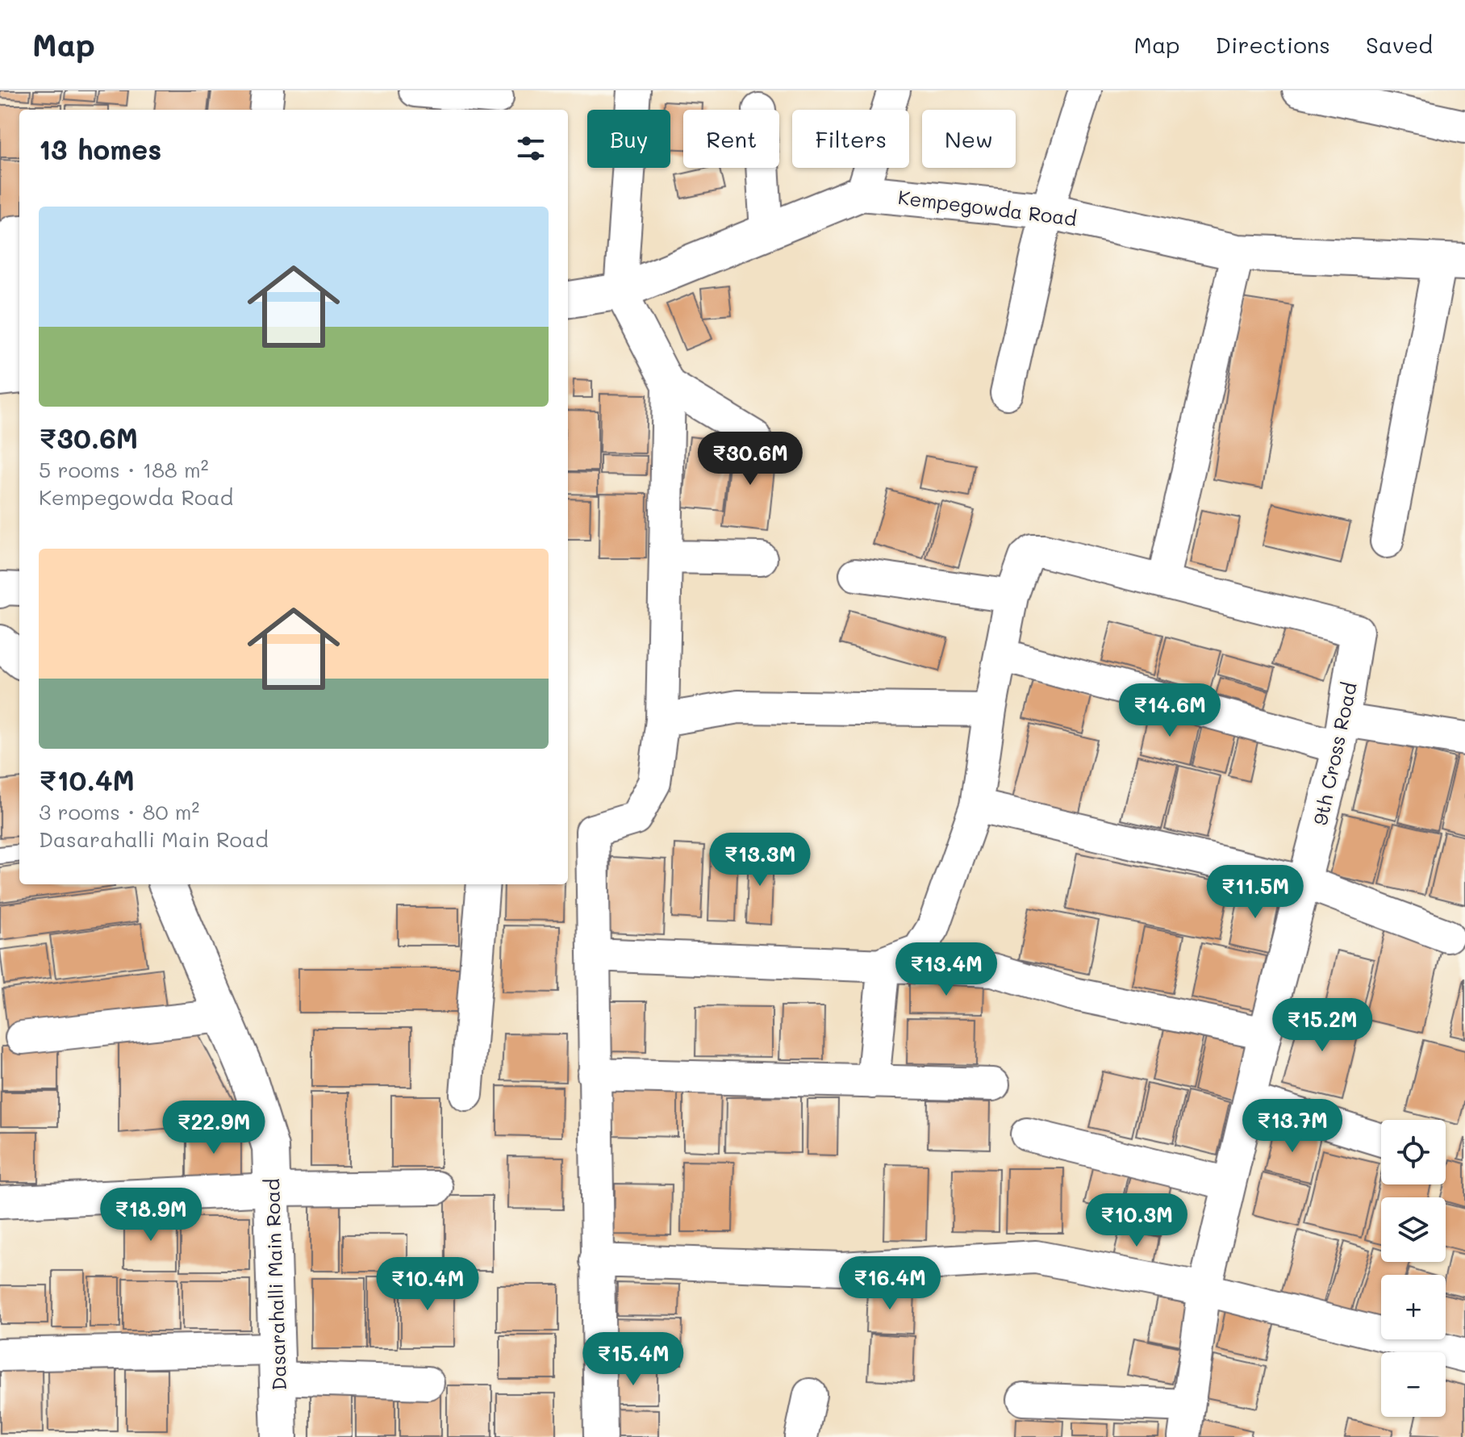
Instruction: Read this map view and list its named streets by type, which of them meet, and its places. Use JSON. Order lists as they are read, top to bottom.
{
  "streets": {
    "street": ["Kempegowda Road", "9th Cross Road", "Dasarahalli Main Road"]
  },
  "page": {
    "header": "Map",
    "nav": ["Map", "Directions", "Saved"],
    "chip": [
      "Buy",
      "Rent",
      "Filters",
      "New"
    ],
    "heading": "13 homes",
    "list": [
      {
        "name": "₹30.6M",
        "note": "5 rooms · 188 m² · Kempegowda Road"
      },
      {
        "name": "₹10.4M",
        "note": "3 rooms · 80 m² · Dasarahalli Main Road"
      }
    ],
    "price": [
      "₹30.6M",
      "₹14.6M",
      "₹13.3M",
      "₹11.5M",
      "₹13.4M",
      "₹15.2M",
      "₹13.7M",
      "₹22.9M",
      "₹18.9M",
      "₹10.3M",
      "₹16.4M",
      "₹10.4M",
      "₹15.4M"
    ],
    "map_buttons": ["+", "−"]
  }
}
